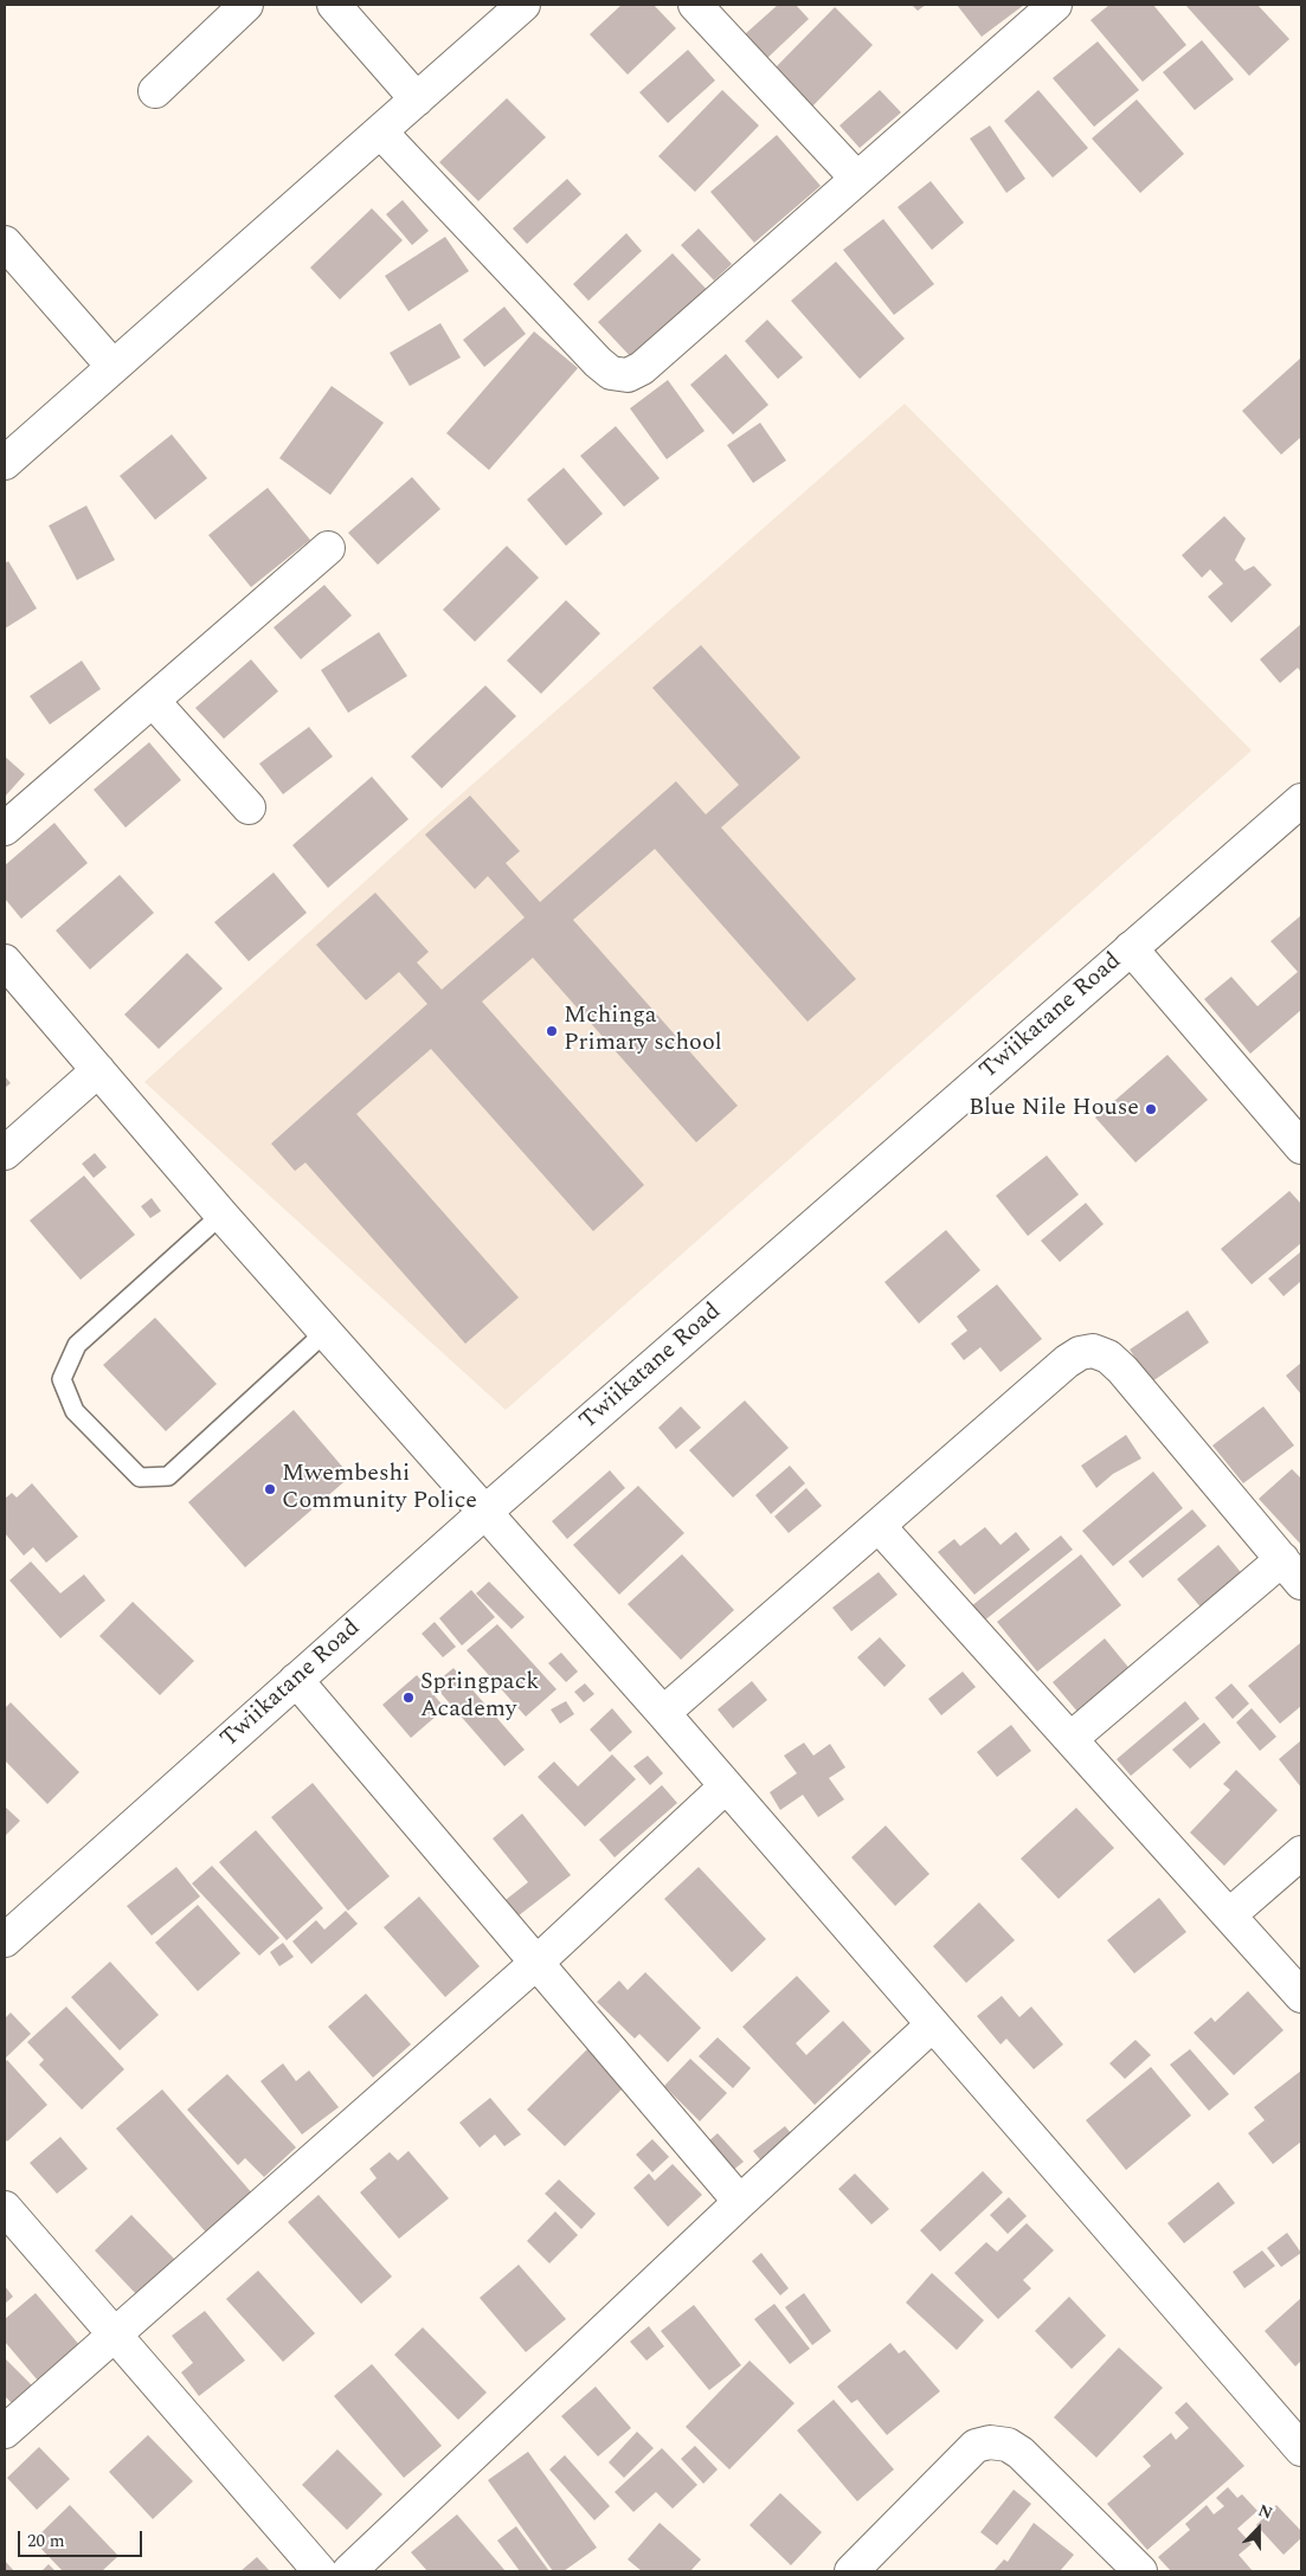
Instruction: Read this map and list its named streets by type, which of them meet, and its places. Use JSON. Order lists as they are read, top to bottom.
{
  "streets": {
    "street": ["Twiikatane Road"]
  },
  "places": [
    "Mchinga Primary school",
    "Blue Nile House",
    "Mwembeshi Community Police",
    "Springpack Academy"
  ],
  "scale_bar": "20 m",
  "north": "top"
}
